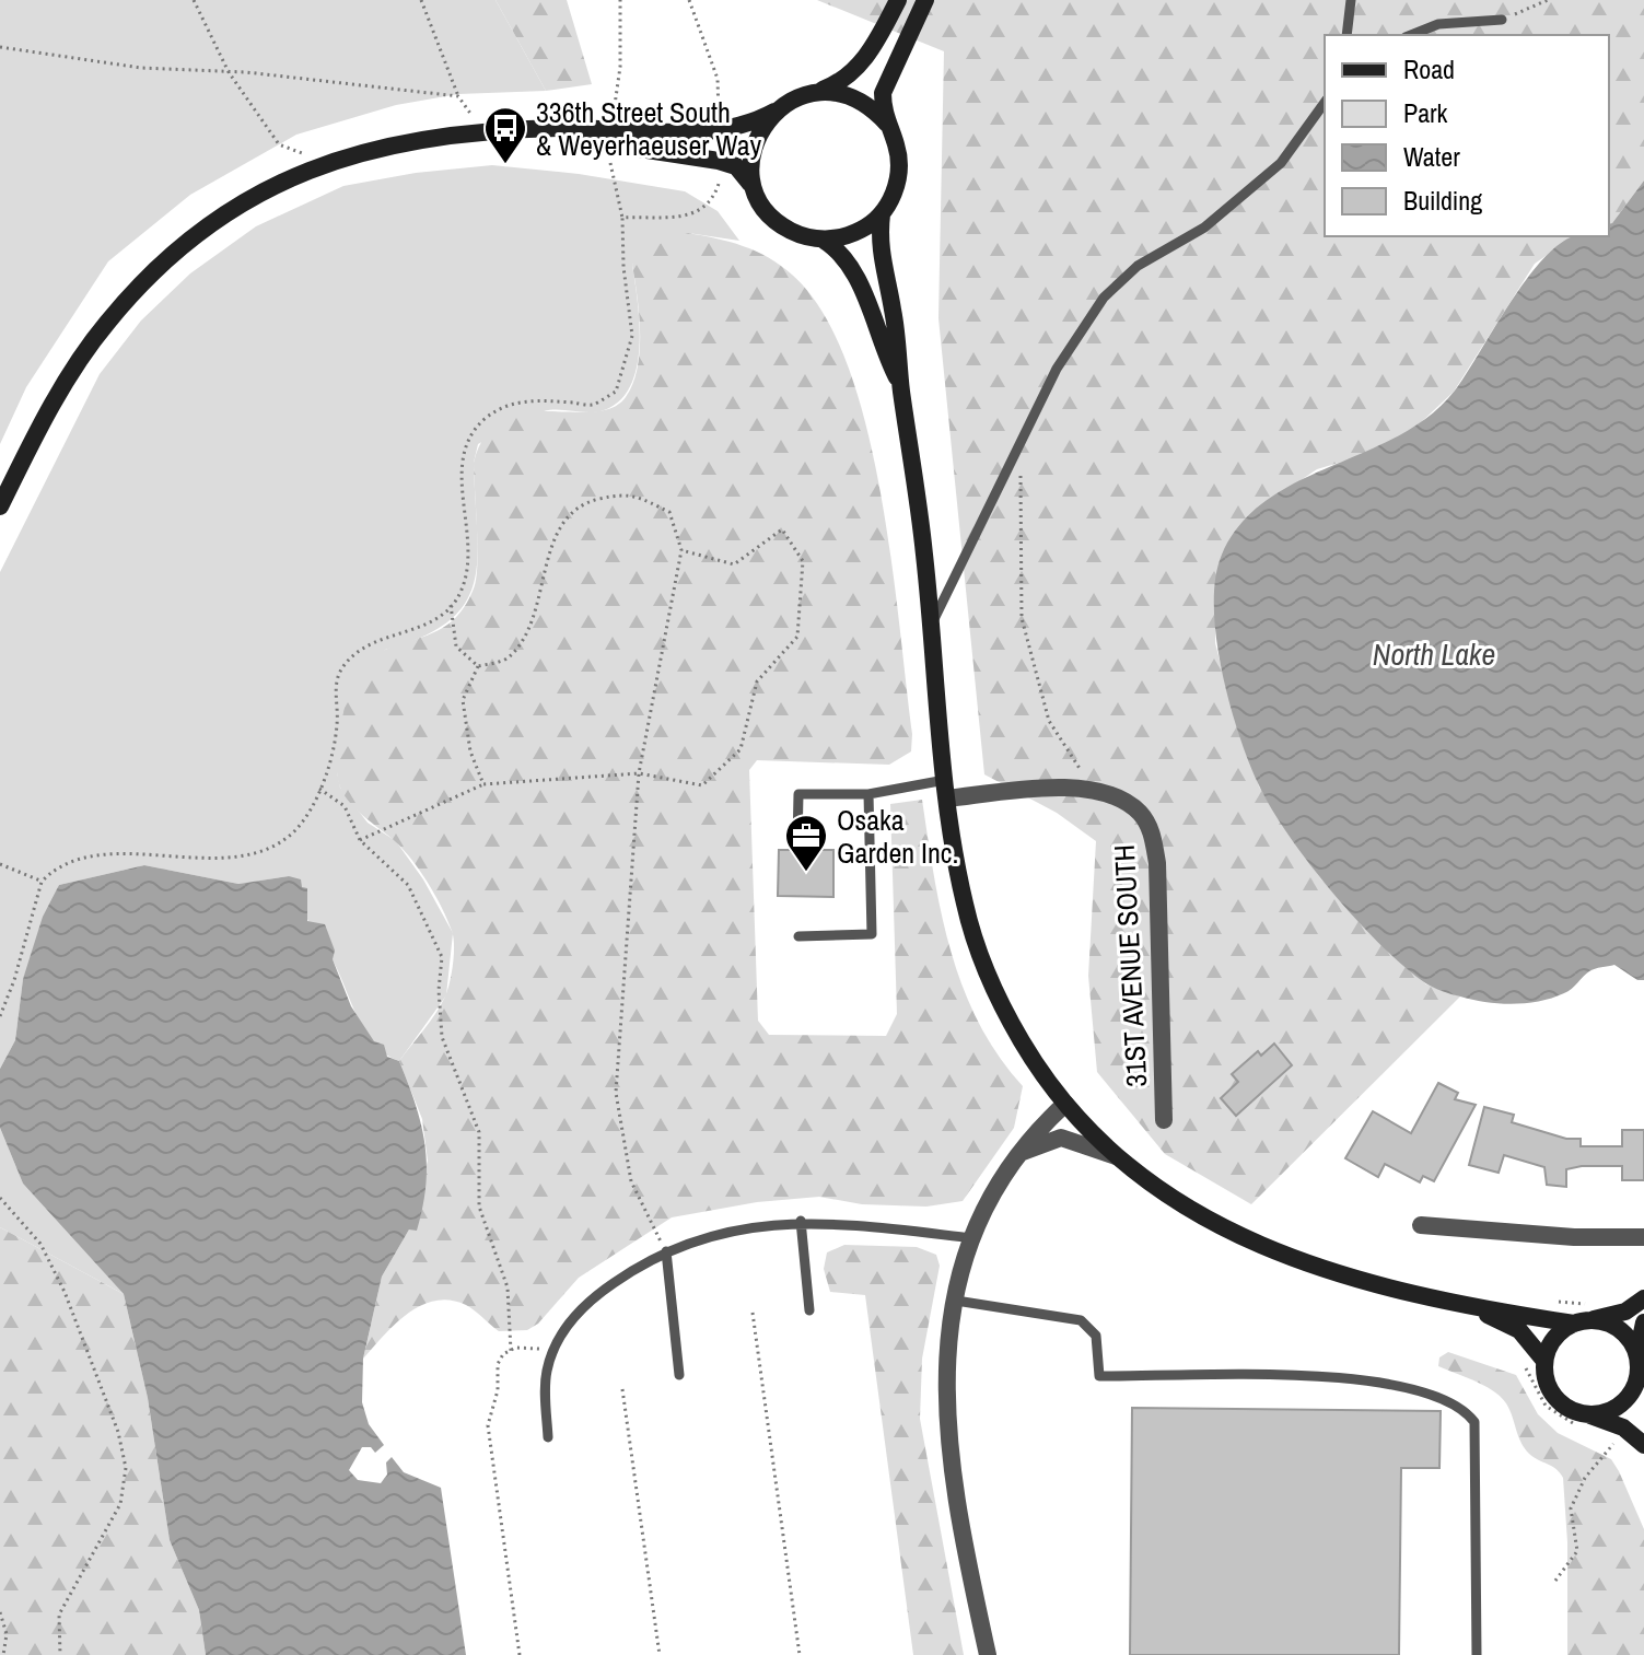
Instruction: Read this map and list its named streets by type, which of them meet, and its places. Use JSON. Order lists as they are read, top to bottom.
{
  "streets": {
    "street": ["31ST AVENUE SOUTH"]
  },
  "water": ["North Lake"],
  "places": {
    "bus stop": ["336th Street South & Weyerhaeuser Way"],
    "office": ["Osaka Garden Inc."]
  },
  "legend": [
    "Road",
    "Park",
    "Water",
    "Building"
  ]
}
